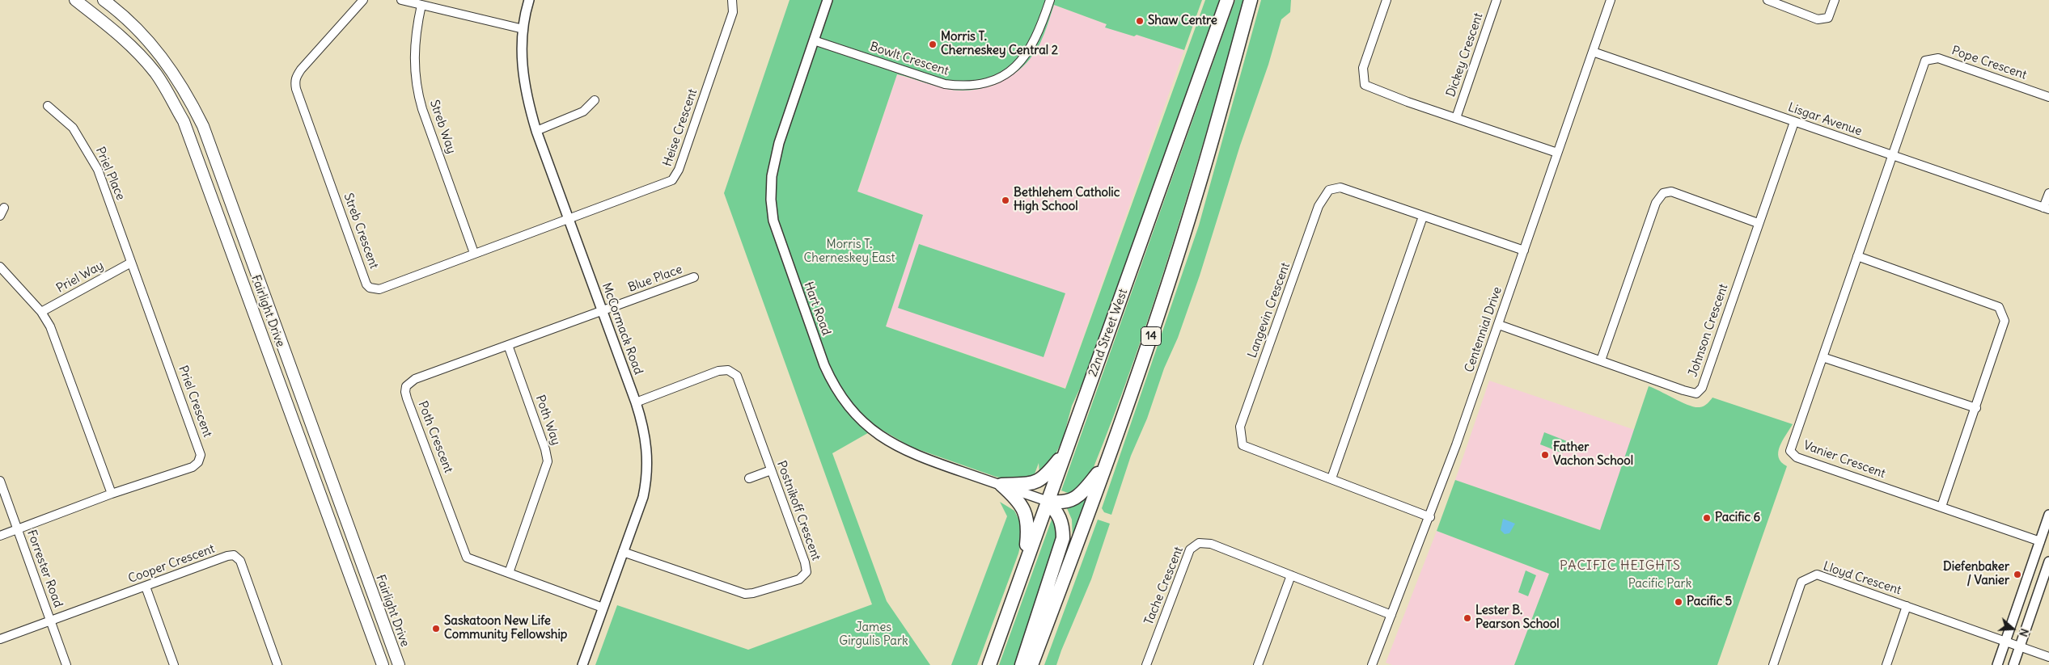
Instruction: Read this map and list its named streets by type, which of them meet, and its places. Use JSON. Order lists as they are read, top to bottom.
{
  "streets": {
    "highway": ["22nd Street West", "14"],
    "main road": ["Fairlight Drive"],
    "street": [
      "Dickey Crescent",
      "Bowlt Crescent",
      "Pope Crescent",
      "Lisgar Avenue",
      "Streb Way",
      "Heise Crescent",
      "Priel Place",
      "Streb Crescent",
      "Priel Way",
      "Blue Place",
      "Hart Road",
      "Langevin Crescent",
      "McCormack Road",
      "Centennial Drive",
      "Johnson Crescent",
      "Priel Crescent",
      "Poth Way",
      "Poth Crescent",
      "Vanier Crescent",
      "Postnikoff Crescent",
      "Cooper Crescent",
      "Forrester Road",
      "Lloyd Crescent",
      "Tache Crescent"
    ]
  },
  "crossings": [
    ["Bowlt Crescent", "Hart Road"],
    ["Pope Crescent", "Lisgar Avenue"],
    ["Pope Crescent", "Vanier Crescent"],
    ["Lisgar Avenue", "Centennial Drive"],
    ["Lisgar Avenue", "Johnson Crescent"],
    ["Lisgar Avenue", "Vanier Crescent"],
    ["Streb Way", "Streb Crescent"],
    ["Heise Crescent", "Streb Crescent"],
    ["Heise Crescent", "McCormack Road"],
    ["Priel Place", "Priel Way"],
    ["Priel Place", "Priel Crescent"],
    ["Streb Crescent", "McCormack Road"],
    ["Priel Way", "Priel Crescent"],
    ["Blue Place", "McCormack Road"],
    ["Blue Place", "Poth Crescent"],
    ["Hart Road", "22nd Street West"],
    ["Langevin Crescent", "Centennial Drive"],
    ["McCormack Road", "Poth Crescent"],
    ["McCormack Road", "Postnikoff Crescent"],
    ["Centennial Drive", "Johnson Crescent"],
    ["Centennial Drive", "Tache Crescent"],
    ["Priel Crescent", "Forrester Road"],
    ["Poth Way", "Poth Crescent"],
    ["Cooper Crescent", "Forrester Road"]
  ],
  "districts": ["PACIFIC HEIGHTS"],
  "parks": ["Morris T. Cherneskey East", "Pacific Park", "James Girgulis Park"],
  "places": [
    "Shaw Centre",
    "Morris T. Cherneskey Central 2",
    "Bethlehem Catholic High School",
    "Father Vachon School",
    "Pacific 6",
    "Diefenbaker / Vanier",
    "Pacific 5",
    "Lester B. Pearson School",
    "Saskatoon New Life Community Fellowship"
  ],
  "north": "right"
}
